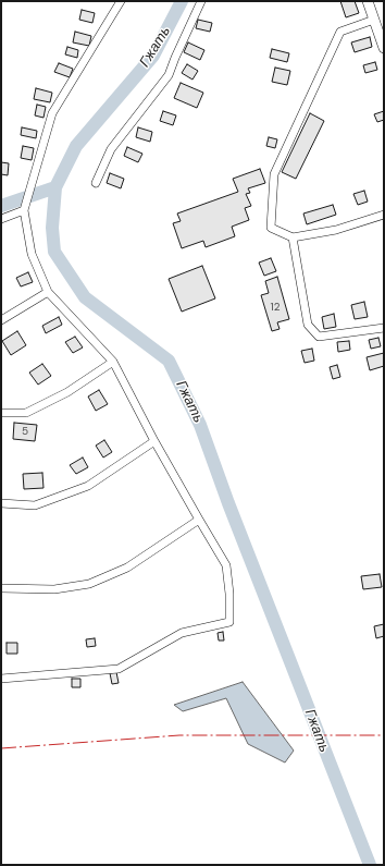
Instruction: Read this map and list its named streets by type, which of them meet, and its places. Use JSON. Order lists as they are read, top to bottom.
{
  "water": ["Гжать"],
  "house_numbers": ["12", "5"]
}
